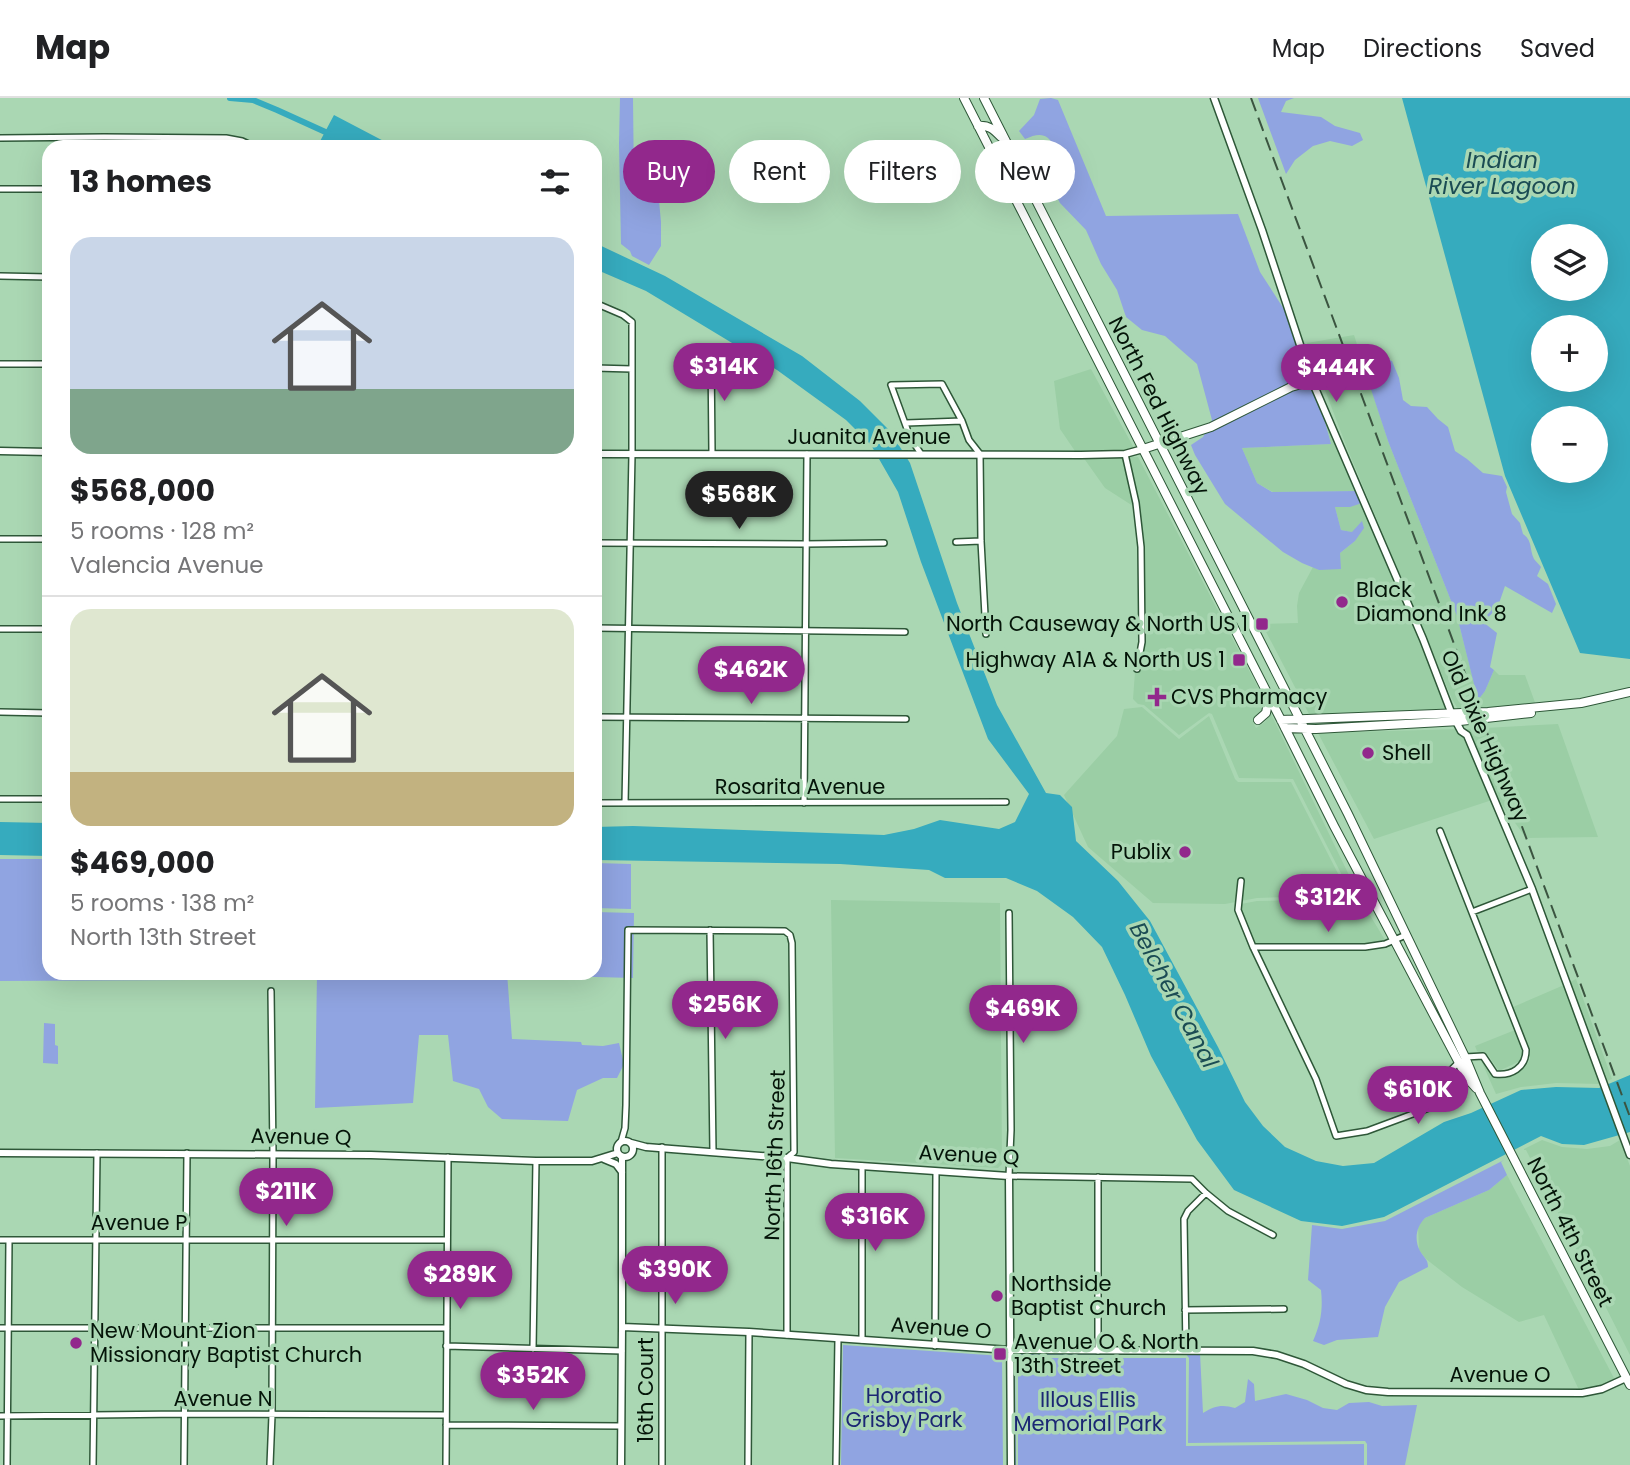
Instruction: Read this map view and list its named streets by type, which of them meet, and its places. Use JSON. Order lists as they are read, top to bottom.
{
  "streets": {
    "main road": ["North Fed Highway", "North 4th Street"],
    "street": [
      "Juanita Avenue",
      "Old Dixie Highway",
      "Rosarita Avenue",
      "Avenue Q",
      "North 16th Street",
      "Avenue P",
      "Avenue O",
      "16th Court",
      "Avenue N"
    ]
  },
  "crossings": [
    ["North Fed Highway", "Juanita Avenue"],
    ["North Fed Highway", "North 4th Street"],
    ["Avenue Q", "North 16th Street"],
    ["Avenue Q", "16th Court"],
    ["North 16th Street", "Avenue O"],
    ["North 4th Street", "Avenue O"],
    ["Avenue O", "16th Court"]
  ],
  "water": ["Indian River Lagoon", "Belcher Canal"],
  "parks": ["Horatio Grisby Park", "Illous Ellis Memorial Park"],
  "places": {
    "other": [
      "Black Diamond Ink 8",
      "Shell",
      "Publix",
      "Northside Baptist Church",
      "New Mount Zion Missionary Baptist Church"
    ],
    "transit": ["North Causeway & North US 1", "Highway A1A & North US 1", "Avenue O & North 13th Street"],
    "health": ["CVS Pharmacy"]
  },
  "page": {
    "header": "Map",
    "nav": ["Map", "Directions", "Saved"],
    "chip": [
      "Buy",
      "Rent",
      "Filters",
      "New"
    ],
    "heading": "13 homes",
    "map_buttons": ["+", "−"],
    "list": [
      {
        "name": "$568,000",
        "note": "5 rooms · 128 m² · Valencia Avenue"
      },
      {
        "name": "$469,000",
        "note": "5 rooms · 138 m² · North 13th Street"
      }
    ],
    "price": [
      "$314K",
      "$444K",
      "$568K",
      "$462K",
      "$312K",
      "$256K",
      "$469K",
      "$610K",
      "$211K",
      "$316K",
      "$390K",
      "$289K",
      "$352K"
    ]
  }
}
